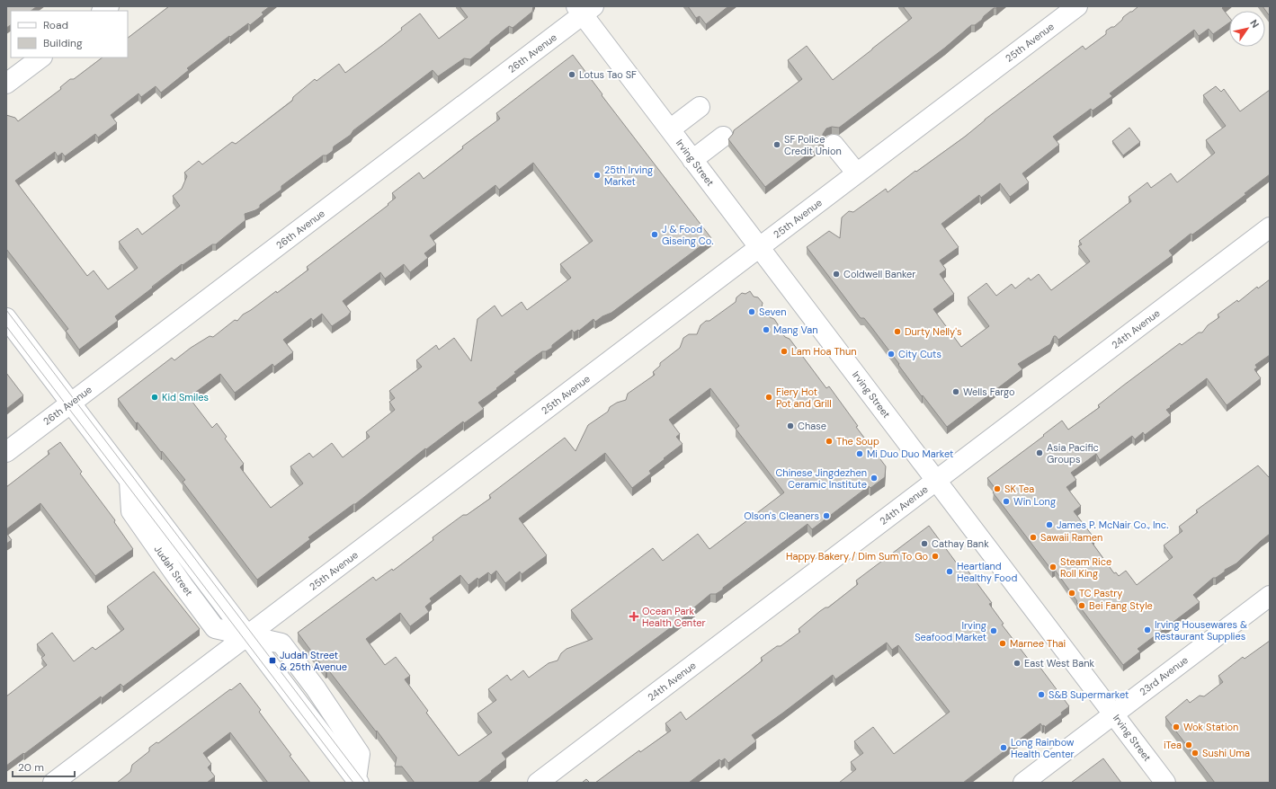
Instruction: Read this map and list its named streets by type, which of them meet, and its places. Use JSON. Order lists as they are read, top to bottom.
{
  "streets": {
    "street": [
      "25th Avenue",
      "26th Avenue",
      "Irving Street",
      "24th Avenue",
      "Judah Street",
      "23rd Avenue"
    ]
  },
  "crossings": [
    ["25th Avenue", "Irving Street"],
    ["25th Avenue", "Judah Street"],
    ["26th Avenue", "Irving Street"],
    ["26th Avenue", "Judah Street"],
    ["Irving Street", "24th Avenue"],
    ["Irving Street", "23rd Avenue"]
  ],
  "places": {
    "other": [
      "Lotus Tao SF",
      "SF Police Credit Union",
      "25th Irving Market",
      "J & Food Giseing Co.",
      "Coldwell Banker",
      "Seven",
      "Mang Van",
      "Durty Nelly's",
      "Lam Hoa Thun",
      "City Cuts",
      "Wells Fargo",
      "Kid Smiles",
      "Fiery Hot Pot and Grill",
      "Chase",
      "The Soup",
      "Asia Pacific Groups",
      "Mi Duo Duo Market",
      "Chinese Jingdezhen Ceramic Institute",
      "SK Tea",
      "Win Long",
      "Olson's Cleaners",
      "James P. McNair Co., Inc.",
      "Sawaii Ramen",
      "Cathay Bank",
      "Happy Bakery / Dim Sum To Go",
      "Steam Rice Roll King",
      "Heartland Healthy Food",
      "TC Pastry",
      "Bei Fang Style",
      "Irving Housewares & Restaurant Supplies",
      "Irving Seafood Market",
      "Marnee Thai",
      "East West Bank",
      "S&B Supermarket",
      "Wok Station",
      "iTea",
      "Long Rainbow Health Center",
      "Sushi Uma"
    ],
    "health": ["Ocean Park Health Center"],
    "transit": ["Judah Street & 25th Avenue"]
  },
  "legend": ["Road", "Building"],
  "scale_bar": "20 m",
  "north": "top right"
}
